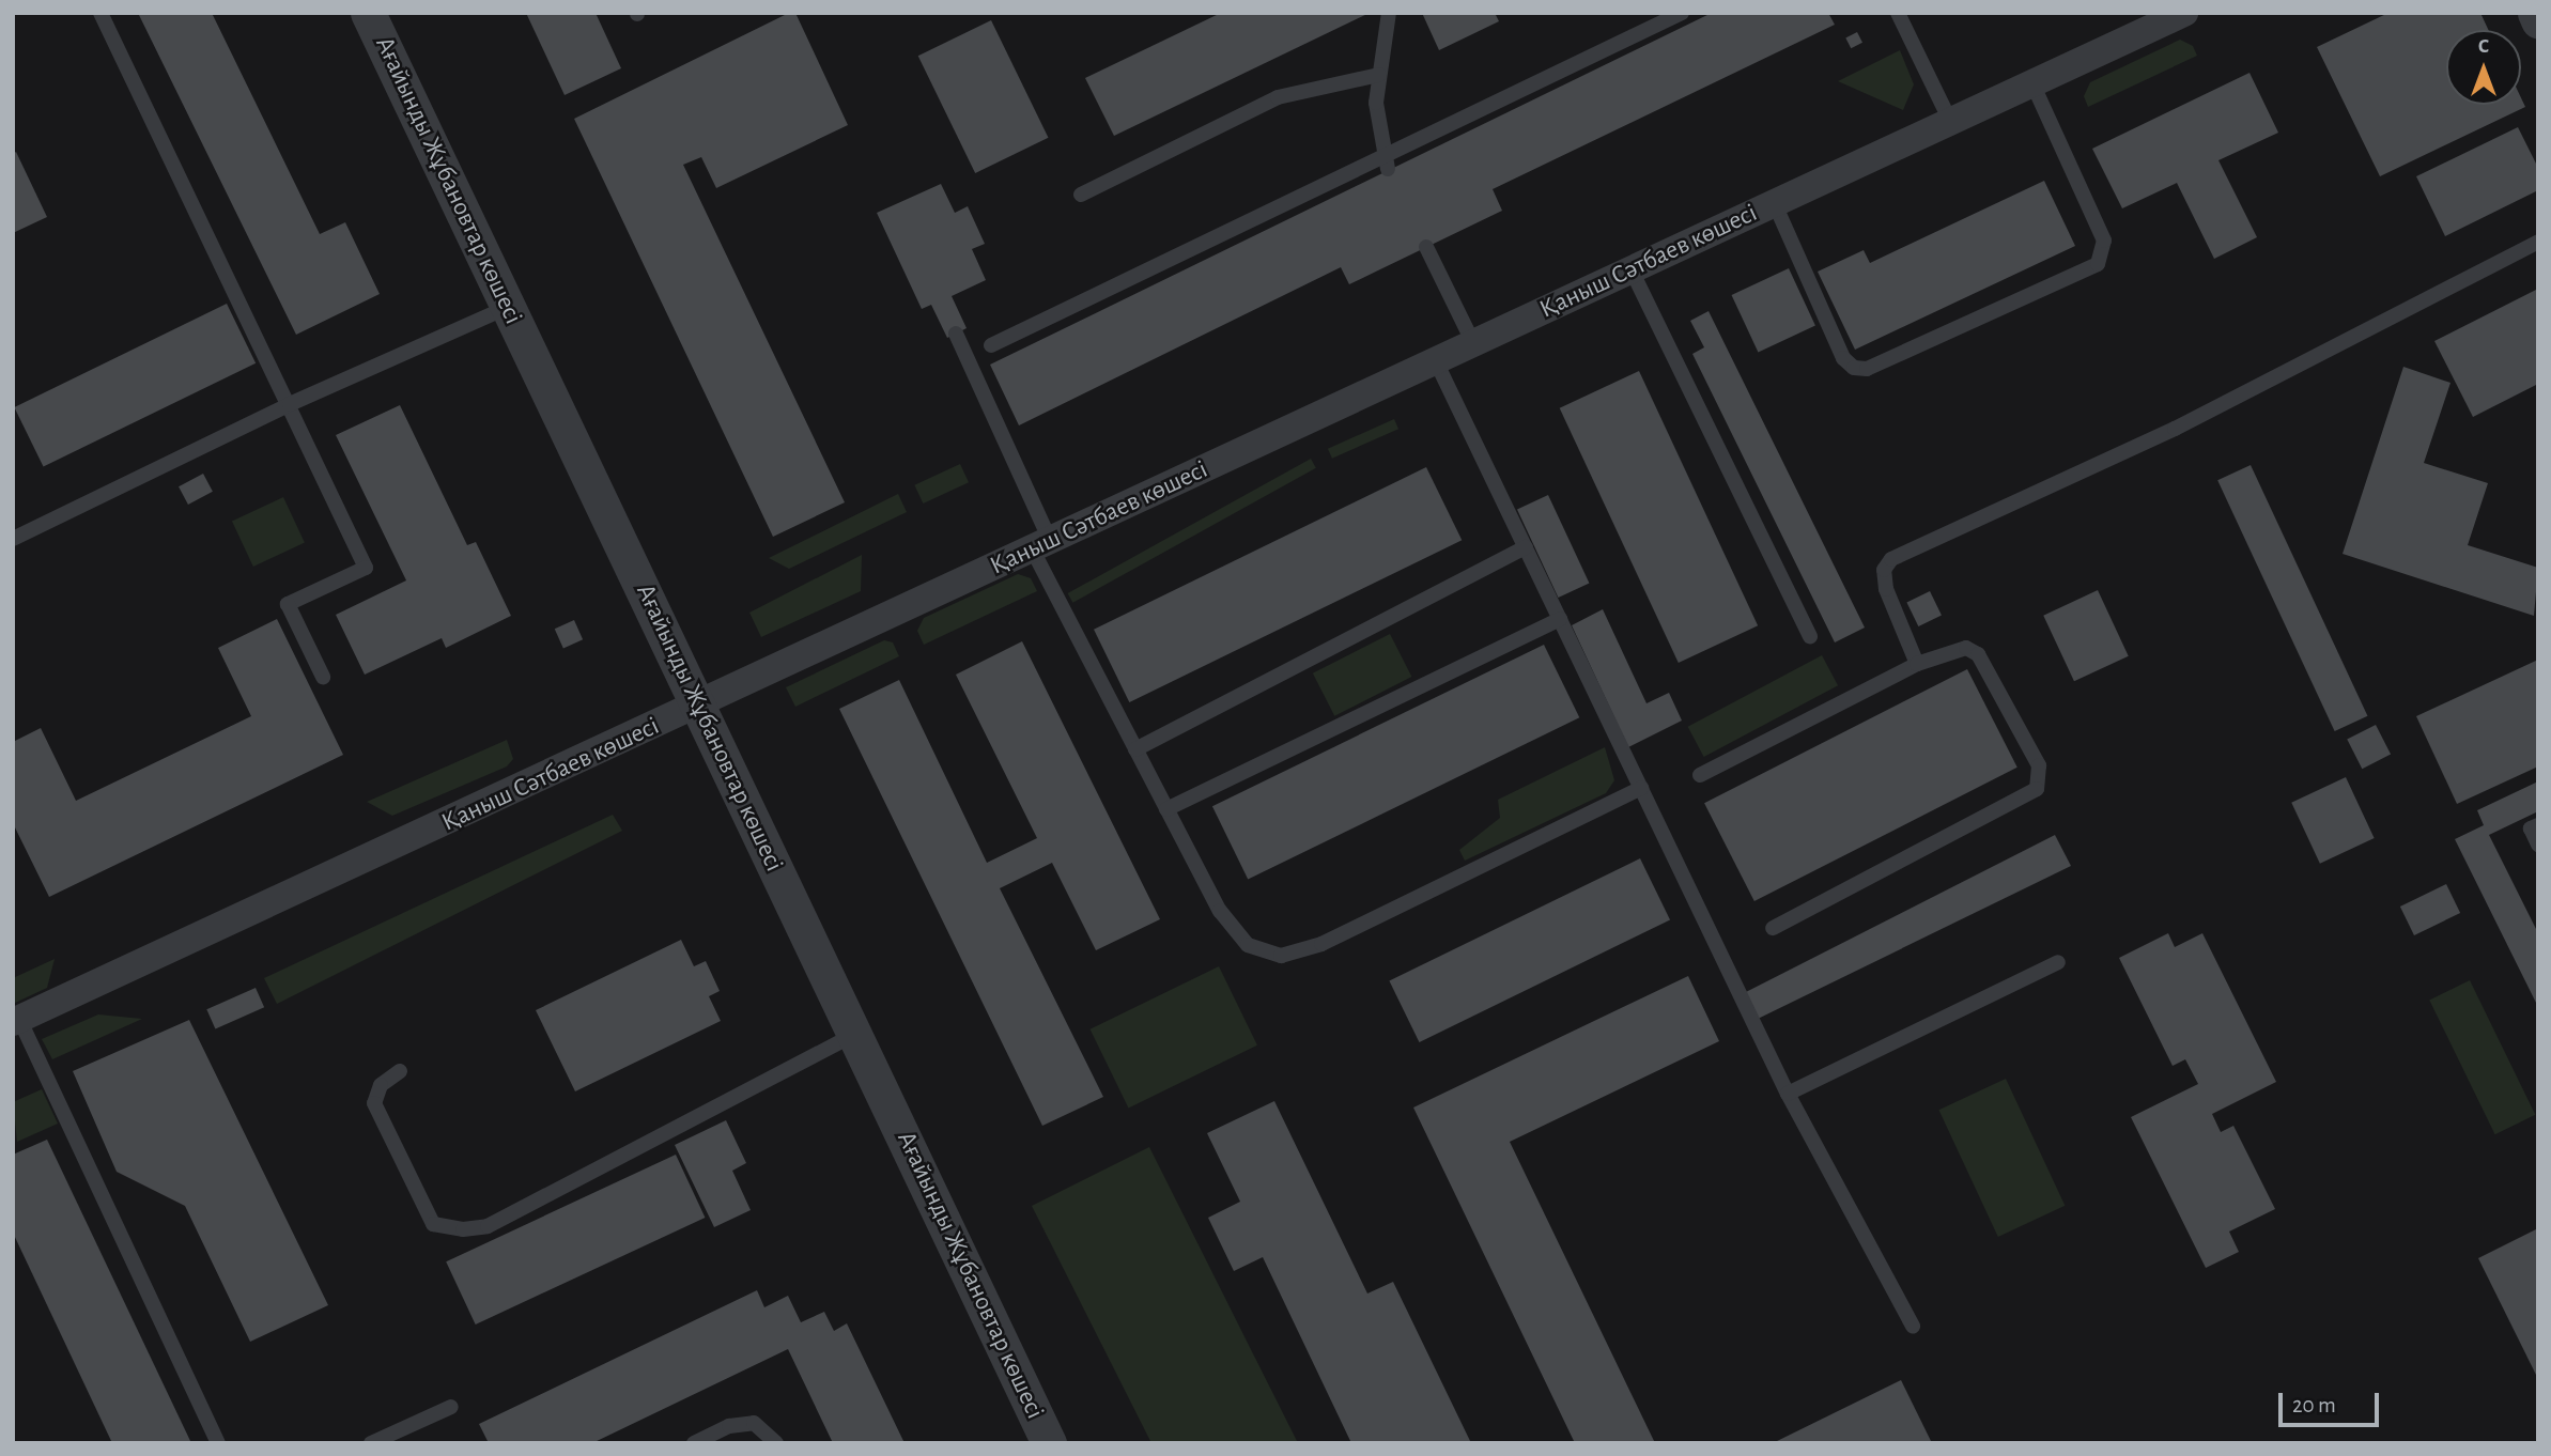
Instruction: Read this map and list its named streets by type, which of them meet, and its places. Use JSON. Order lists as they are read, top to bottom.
{
  "streets": {
    "street": ["Ағайынды Жұбановтар көшесі", "Қаныш Сәтбаев көшесі"]
  },
  "crossings": [
    ["Ағайынды Жұбановтар көшесі", "Қаныш Сәтбаев көшесі"]
  ],
  "scale_bar": "20 m",
  "north": "top"
}
